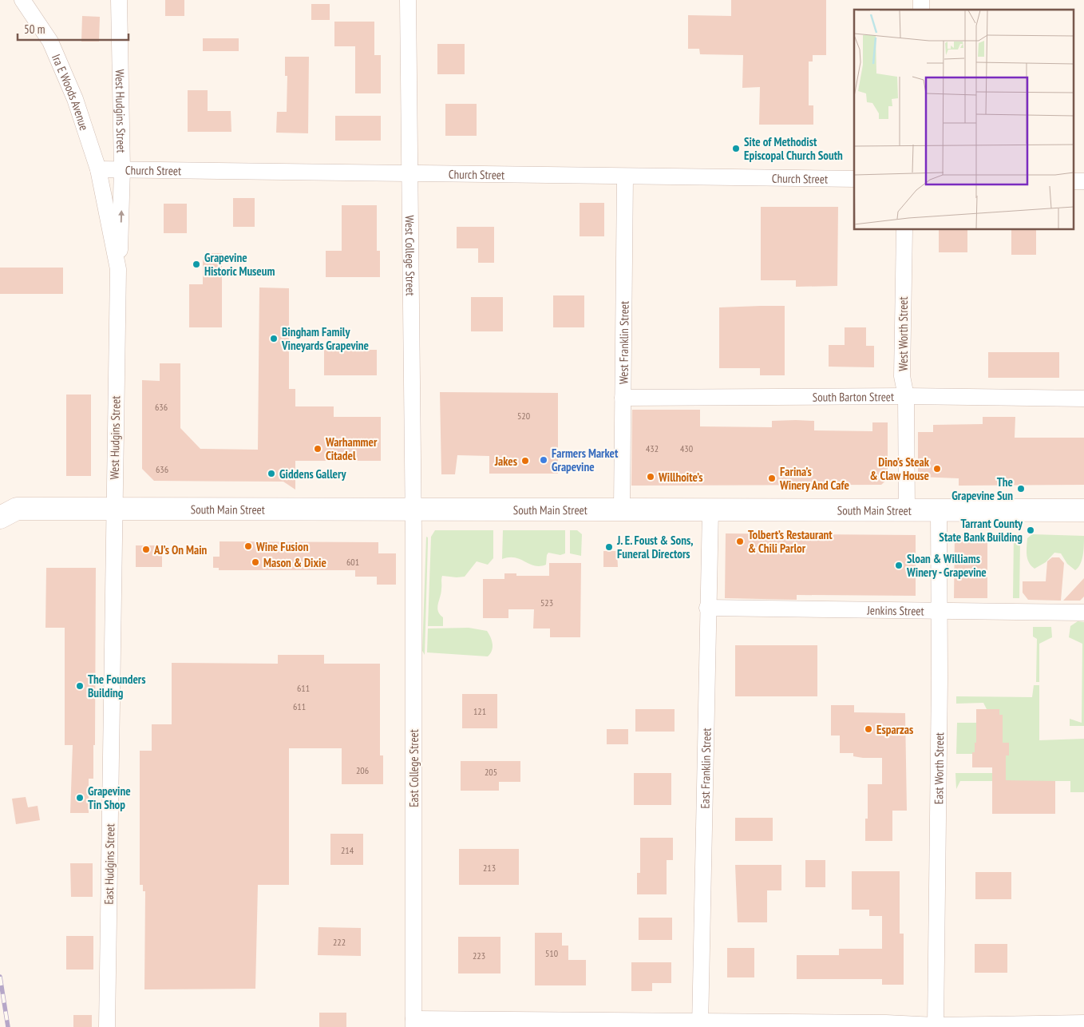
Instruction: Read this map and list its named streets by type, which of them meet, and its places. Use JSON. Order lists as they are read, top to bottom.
{
  "streets": {
    "main road": ["South Main Street"],
    "street": [
      "Ira E Woods Avenue",
      "West Hudgins Street",
      "Church Street",
      "West College Street",
      "West Worth Street",
      "West Franklin Street",
      "South Barton Street",
      "Jenkins Street",
      "East College Street",
      "East Franklin Street",
      "East Worth Street",
      "East Hudgins Street"
    ]
  },
  "crossings": [
    ["Ira E Woods Avenue", "West Hudgins Street"],
    ["Ira E Woods Avenue", "Church Street"],
    ["West Hudgins Street", "Church Street"],
    ["West Hudgins Street", "South Main Street"],
    ["West Hudgins Street", "East Hudgins Street"],
    ["Church Street", "West College Street"],
    ["Church Street", "West Franklin Street"],
    ["West College Street", "South Main Street"],
    ["West College Street", "East College Street"],
    ["West Worth Street", "South Barton Street"],
    ["West Worth Street", "South Main Street"],
    ["West Franklin Street", "South Barton Street"],
    ["West Franklin Street", "South Main Street"],
    ["South Main Street", "East College Street"],
    ["South Main Street", "East Franklin Street"],
    ["South Main Street", "East Worth Street"],
    ["South Main Street", "East Hudgins Street"],
    ["Jenkins Street", "East Franklin Street"],
    ["Jenkins Street", "East Worth Street"]
  ],
  "places": [
    "Site of Methodist Episcopal Church South",
    "Grapevine Historic Museum",
    "Bingham Family Vineyards Grapevine",
    "Warhammer Citadel",
    "Farmers Market Grapevine",
    "Jakes",
    "Dino’s Steak & Claw House",
    "Giddens Gallery",
    "Willhoite’s",
    "Farina’s Winery And Cafe",
    "The Grapevine Sun",
    "Tarrant County State Bank Building",
    "Tolbert’s Restaurant & Chili Parlor",
    "Wine Fusion",
    "J. E. Foust & Sons, Funeral Directors",
    "AJ’s On Main",
    "Mason & Dixie",
    "Sloan & Williams Winery - Grapevine",
    "The Founders Building",
    "Esparzas",
    "Grapevine Tin Shop"
  ],
  "house_numbers": [
    "636",
    "520",
    "432",
    "430",
    "636",
    "601",
    "523",
    "611",
    "611",
    "121",
    "206",
    "205",
    "214",
    "213",
    "222",
    "510",
    "223"
  ],
  "scale_bar": "50 m"
}
